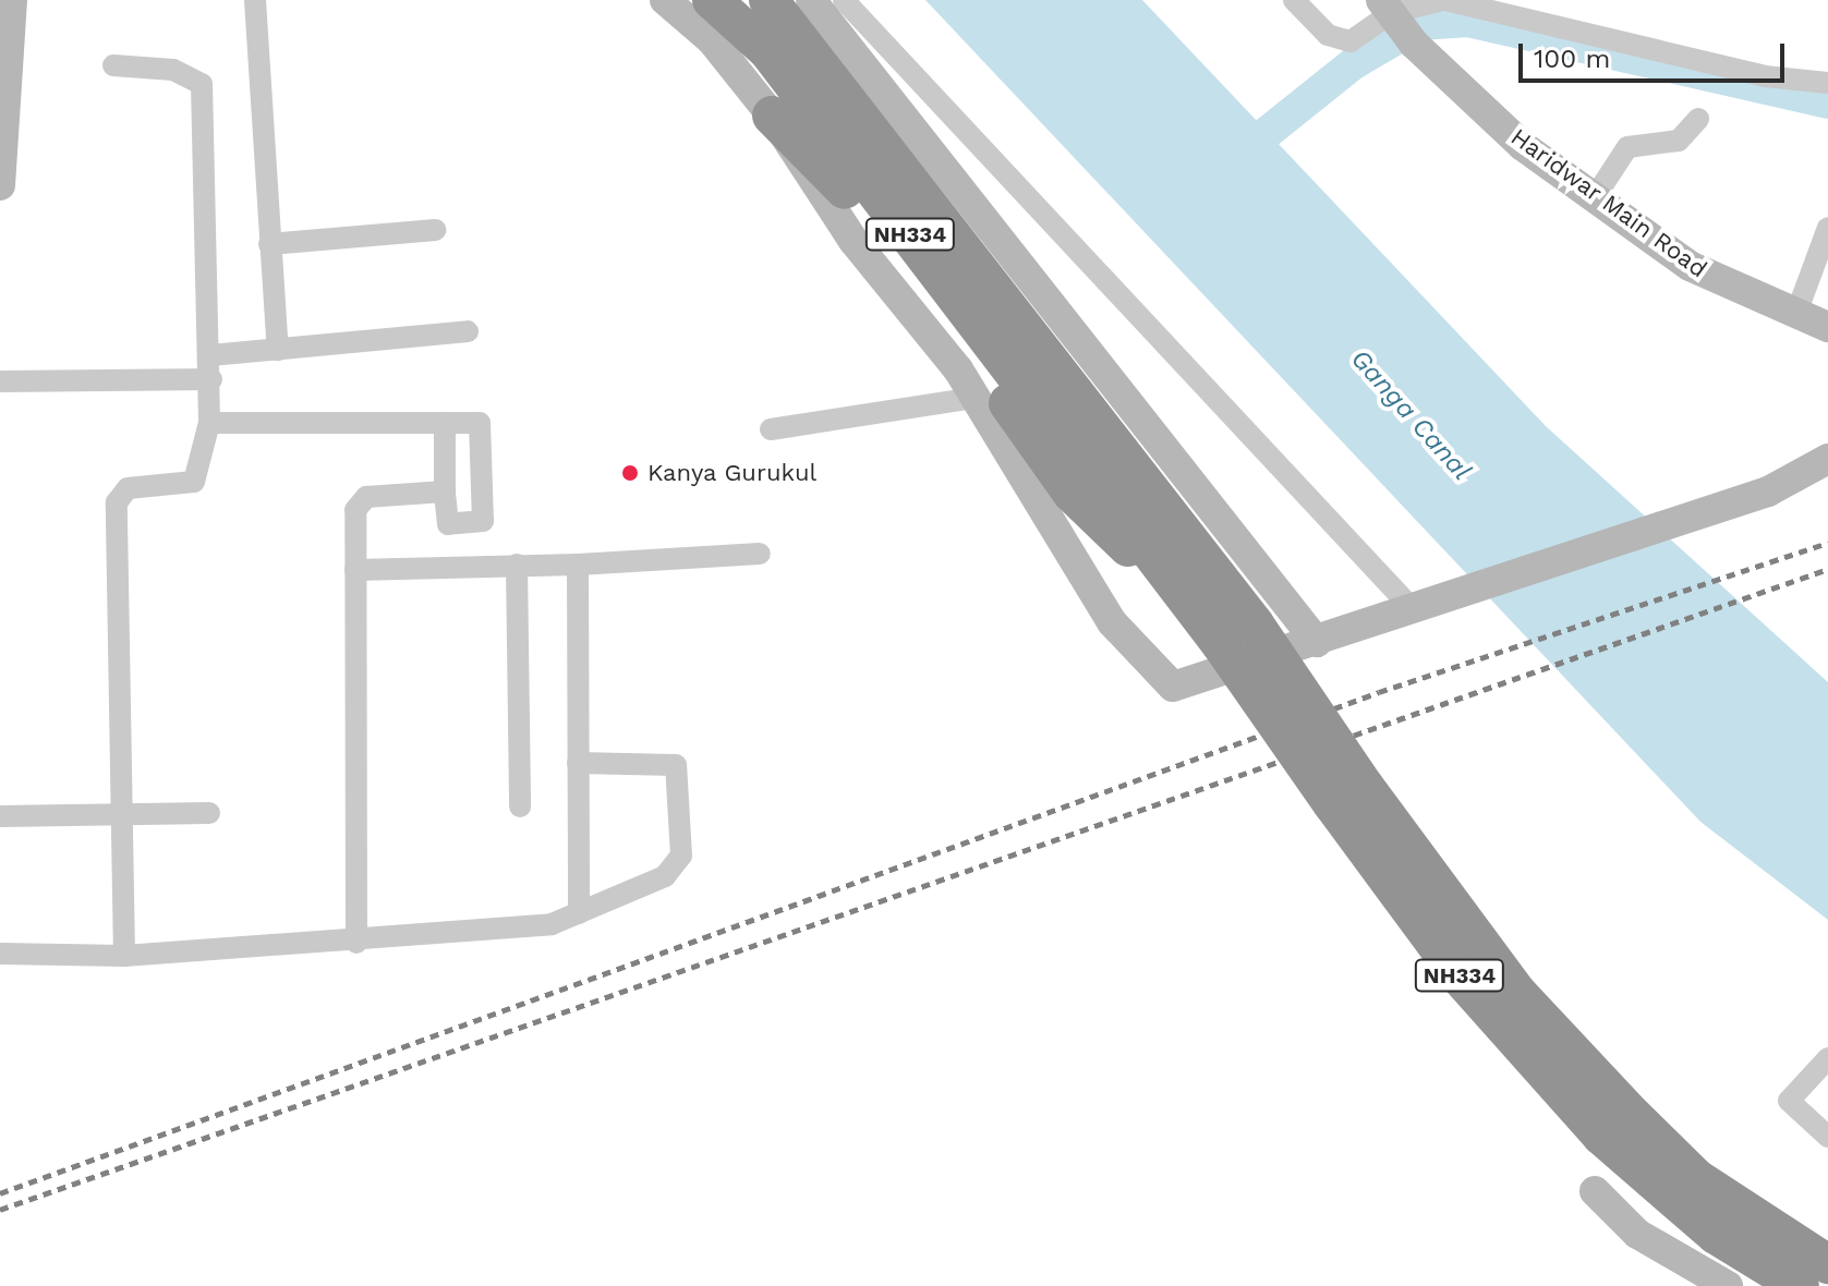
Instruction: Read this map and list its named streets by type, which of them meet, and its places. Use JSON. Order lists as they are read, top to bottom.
{
  "streets": {
    "highway": ["NH334"],
    "street": ["Haridwar Main Road"]
  },
  "water": ["Ganga Canal"],
  "places": ["Kanya Gurukul"],
  "scale_bar": "100 m"
}
